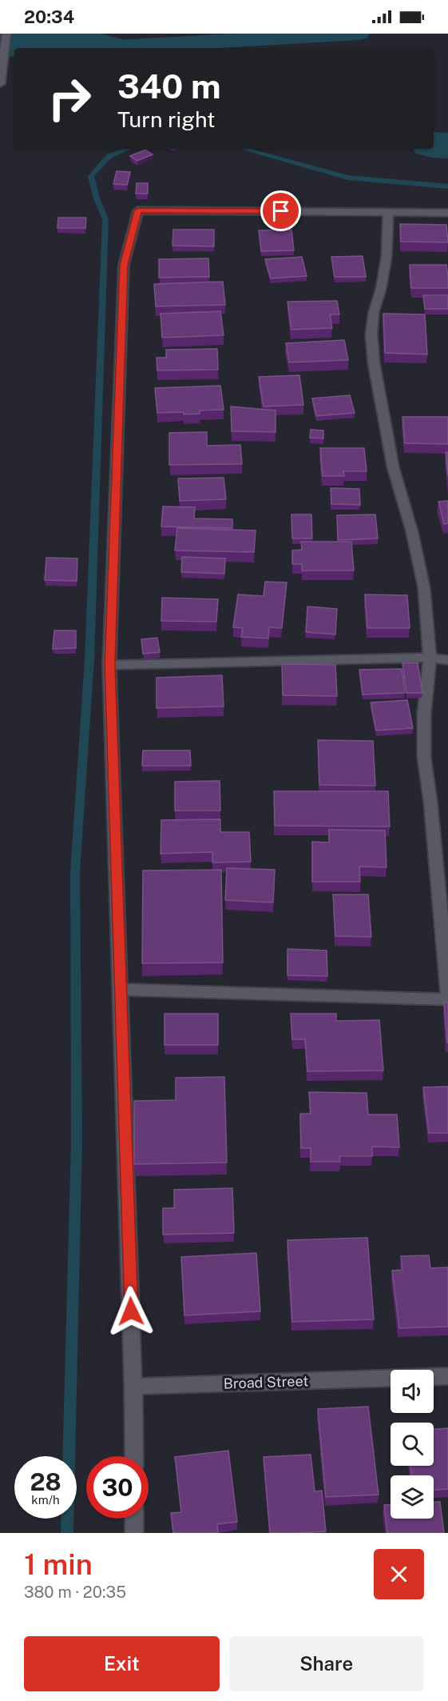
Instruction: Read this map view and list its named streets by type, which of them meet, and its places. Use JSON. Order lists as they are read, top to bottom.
{
  "streets": {
    "street": ["Broad Street"]
  },
  "page": {
    "status": "20:34",
    "turn": ["340 m", "Turn right"],
    "speed": "28 km/h",
    "limit": "30",
    "heading": ["1 min", "380 m · 20:35"],
    "buttons": ["Exit", "Share"]
  }
}
